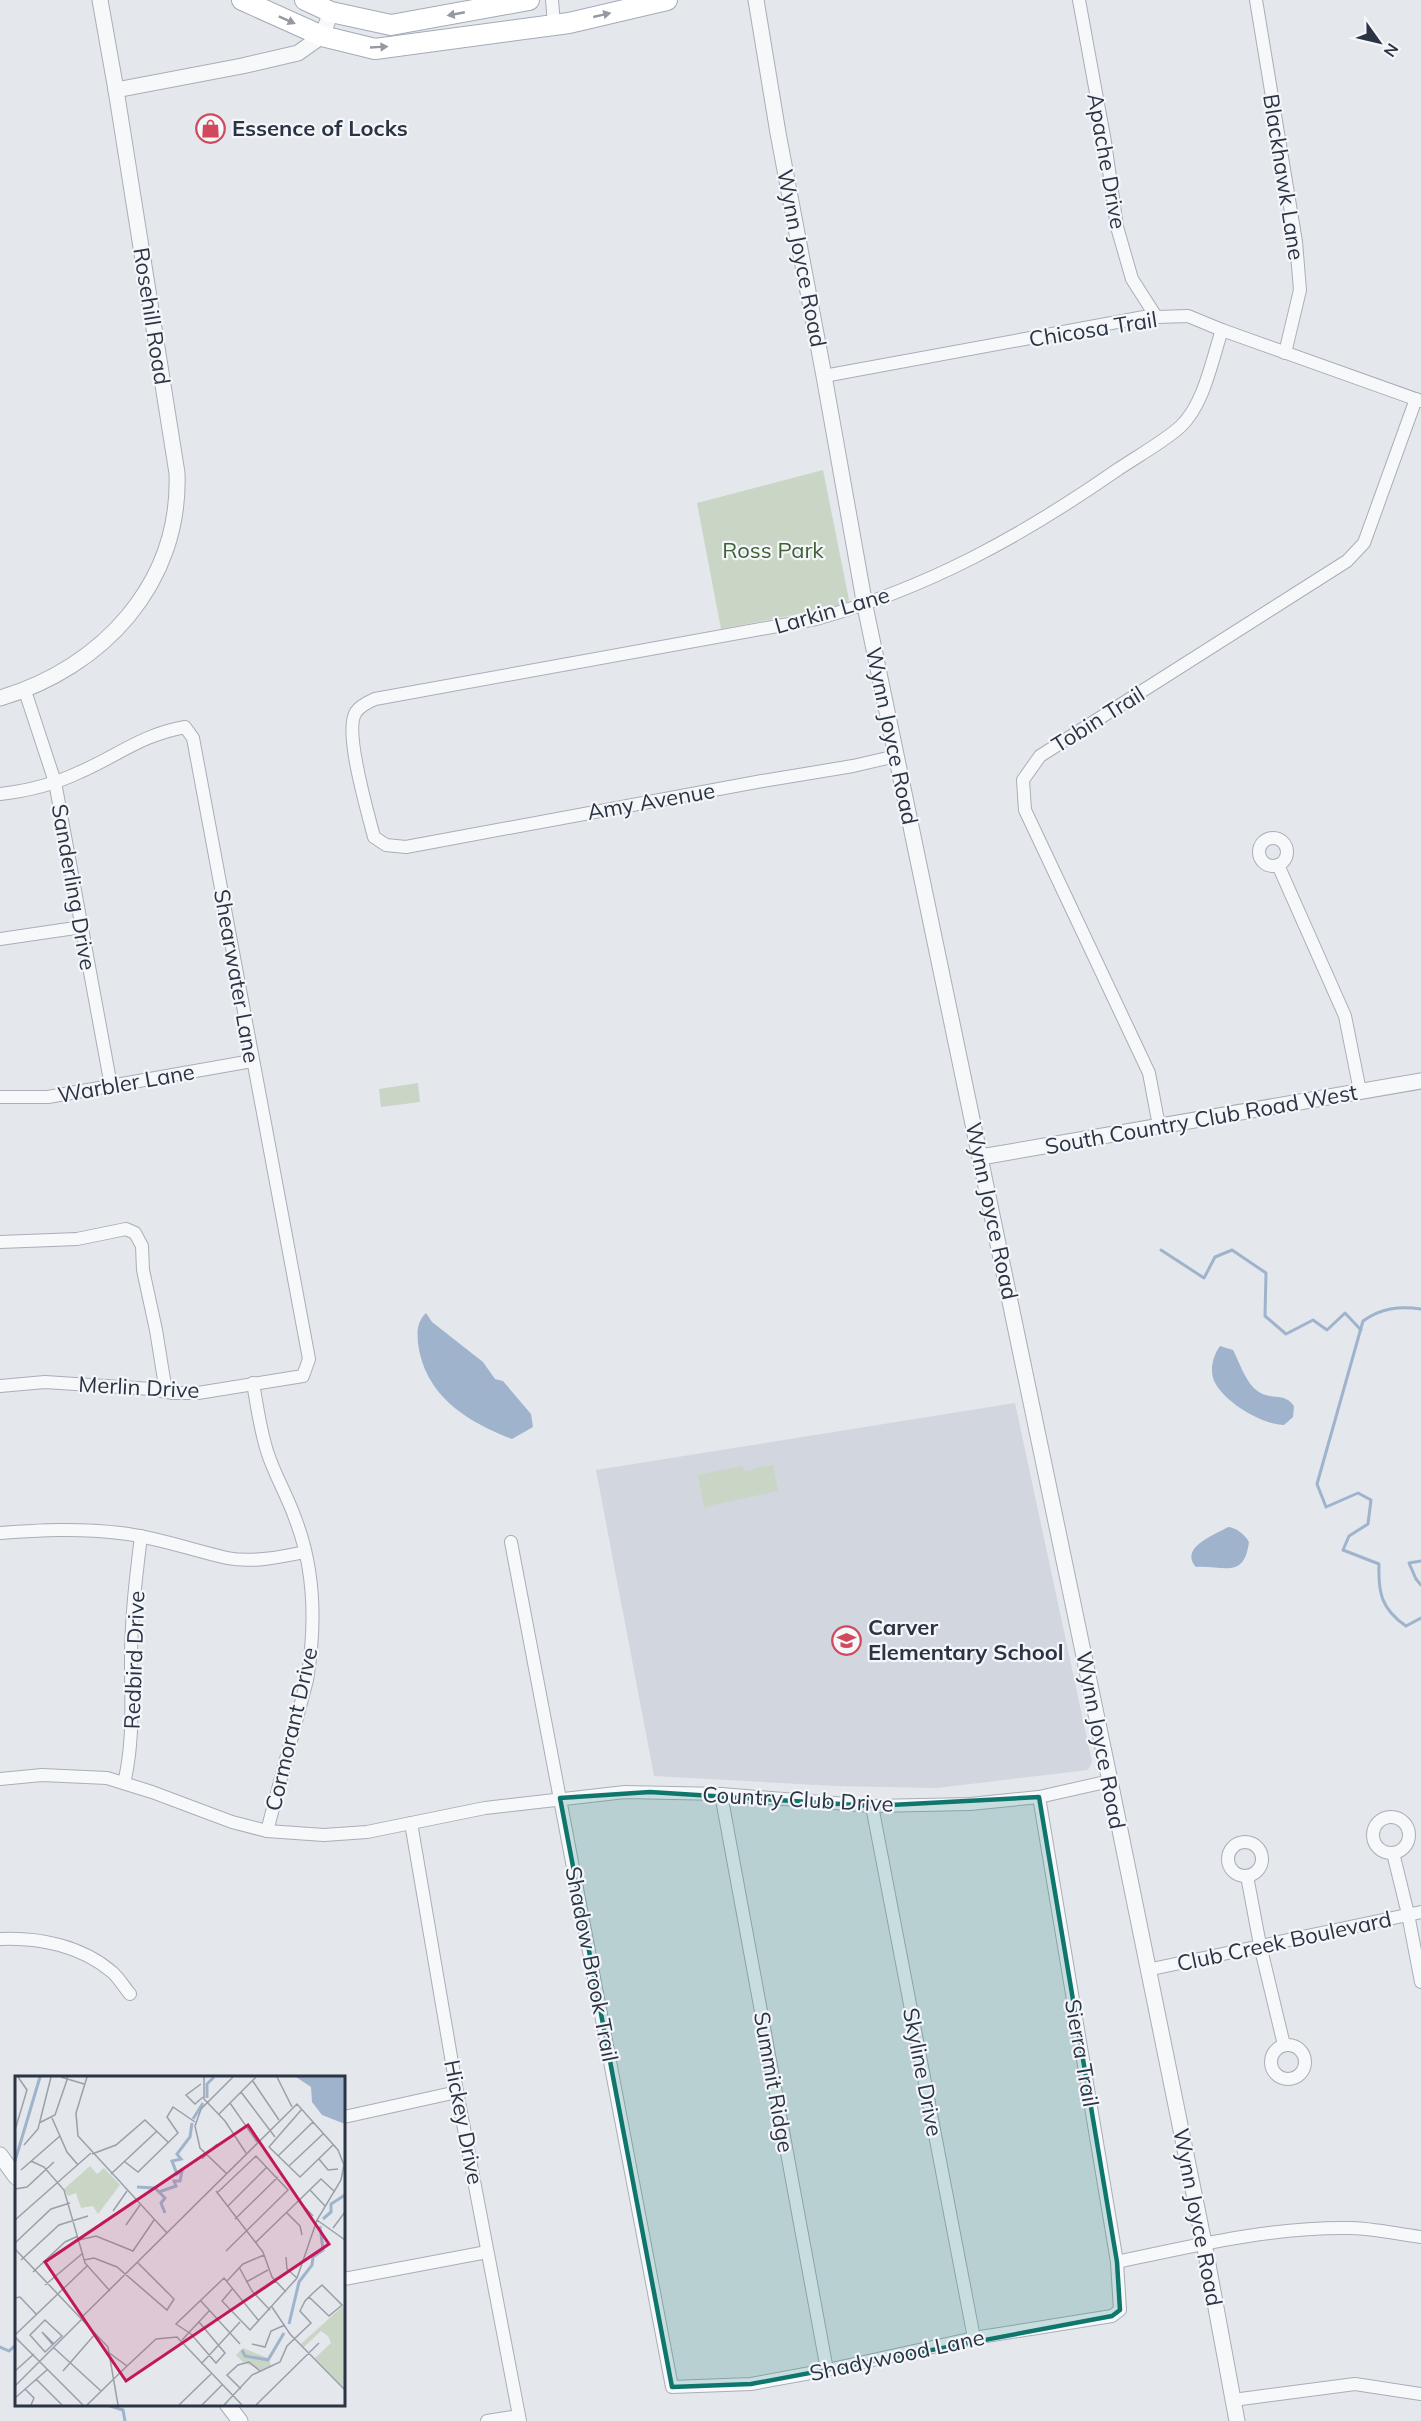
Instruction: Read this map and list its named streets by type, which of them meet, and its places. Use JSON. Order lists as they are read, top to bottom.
{
  "streets": {
    "street": [
      "Apache Drive",
      "Blackhawk Lane",
      "Wynn Joyce Road",
      "Rosehill Road",
      "Chicosa Trail",
      "Larkin Lane",
      "Tobin Trail",
      "Amy Avenue",
      "Sanderling Drive",
      "Shearwater Lane",
      "Warbler Lane",
      "South Country Club Road West",
      "Merlin Drive",
      "Redbird Drive",
      "Cormorant Drive",
      "Country Club Drive",
      "Club Creek Boulevard",
      "Shadow Brook Trail",
      "Sierra Trail",
      "Skyline Drive",
      "Summit Ridge",
      "Hickey Drive",
      "Shadywood Lane"
    ]
  },
  "crossings": [
    ["Apache Drive", "Chicosa Trail"],
    ["Blackhawk Lane", "Chicosa Trail"],
    ["Wynn Joyce Road", "Chicosa Trail"],
    ["Wynn Joyce Road", "Larkin Lane"],
    ["Wynn Joyce Road", "Amy Avenue"],
    ["Wynn Joyce Road", "South Country Club Road West"],
    ["Wynn Joyce Road", "Country Club Drive"],
    ["Wynn Joyce Road", "Club Creek Boulevard"],
    ["Rosehill Road", "Sanderling Drive"],
    ["Chicosa Trail", "Larkin Lane"],
    ["Chicosa Trail", "Tobin Trail"],
    ["Larkin Lane", "Amy Avenue"],
    ["Tobin Trail", "South Country Club Road West"],
    ["Sanderling Drive", "Shearwater Lane"],
    ["Sanderling Drive", "Warbler Lane"],
    ["Shearwater Lane", "Warbler Lane"],
    ["Shearwater Lane", "Merlin Drive"],
    ["Merlin Drive", "Cormorant Drive"],
    ["Redbird Drive", "Country Club Drive"],
    ["Cormorant Drive", "Country Club Drive"],
    ["Country Club Drive", "Shadow Brook Trail"],
    ["Country Club Drive", "Sierra Trail"],
    ["Country Club Drive", "Skyline Drive"],
    ["Country Club Drive", "Summit Ridge"],
    ["Country Club Drive", "Hickey Drive"],
    ["Shadow Brook Trail", "Shadywood Lane"],
    ["Sierra Trail", "Shadywood Lane"],
    ["Skyline Drive", "Shadywood Lane"],
    ["Summit Ridge", "Shadywood Lane"]
  ],
  "parks": ["Ross Park"],
  "places": {
    "shop": ["Essence of Locks"],
    "school or university": ["Carver Elementary School"]
  },
  "north": "bottom right"
}
